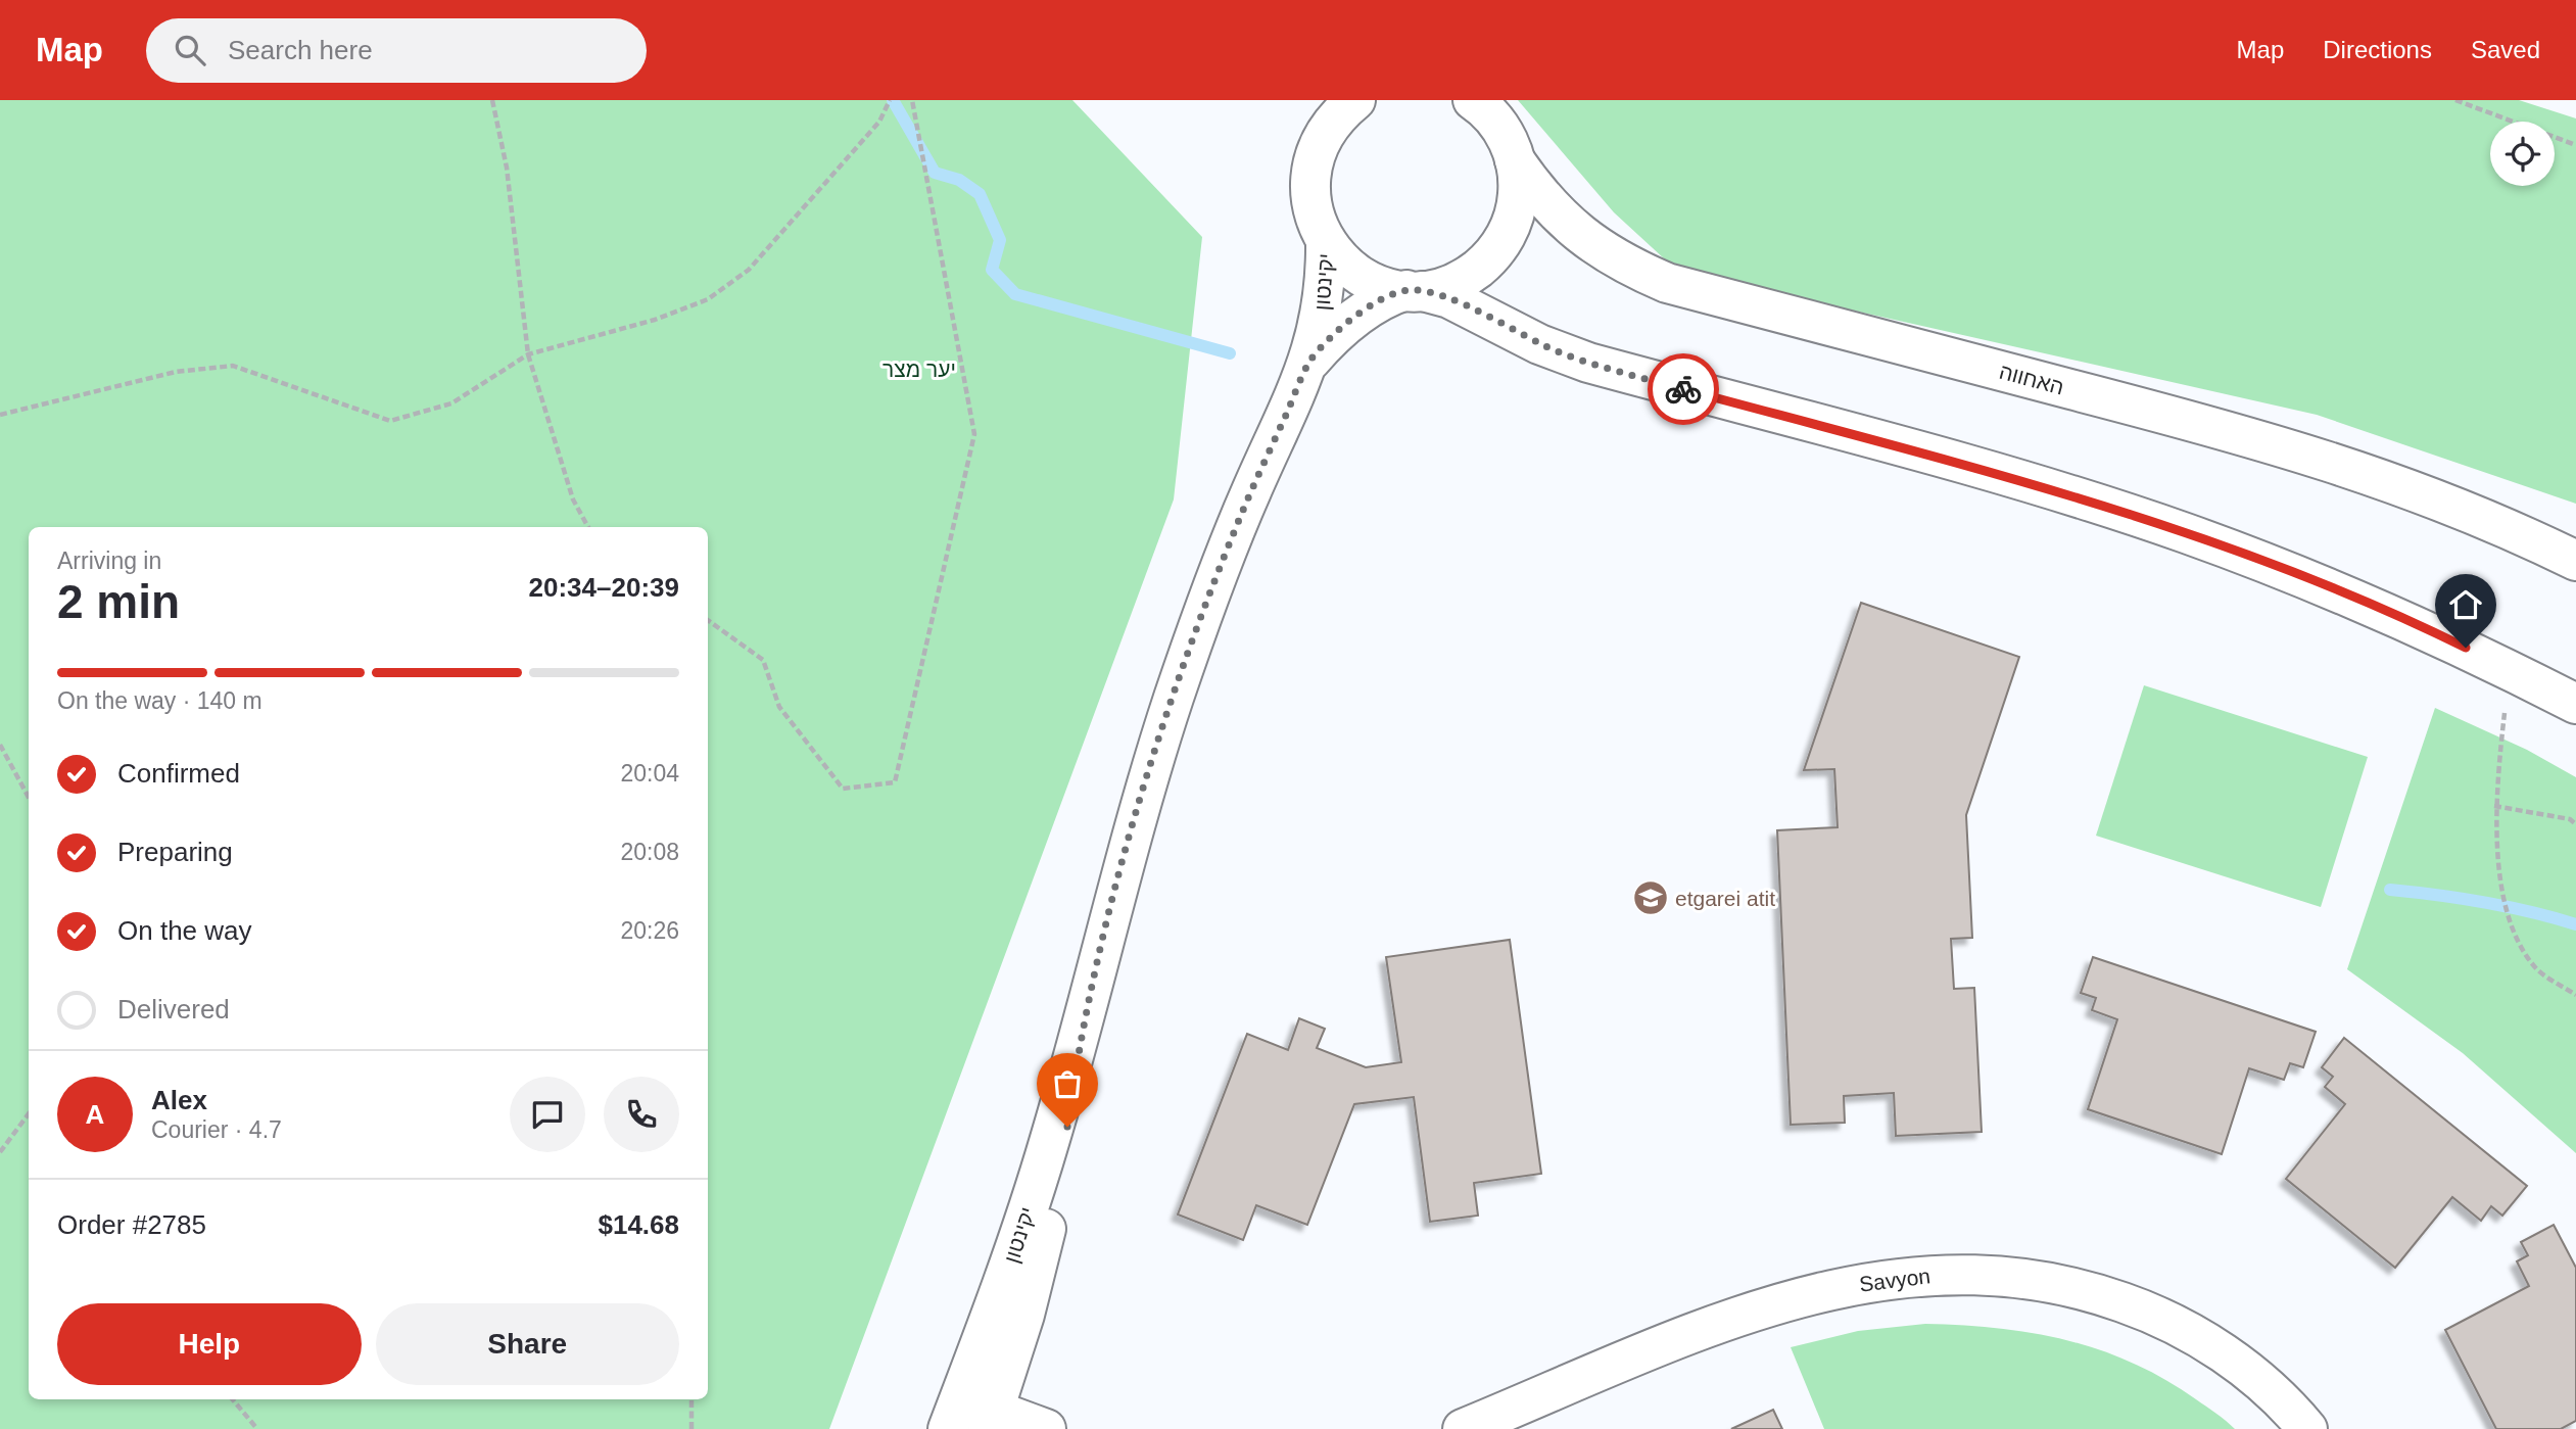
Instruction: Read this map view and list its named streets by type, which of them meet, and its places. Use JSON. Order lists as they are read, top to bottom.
{
  "streets": {
    "main road": ["יקינטון", "האחווה", "Savyon"]
  },
  "crossings": [
    ["יקינטון", "האחווה"]
  ],
  "parks": ["יער מצר"],
  "places": {
    "school or university": ["etgarei atit"]
  },
  "page": {
    "header": "Map",
    "search": "Search here",
    "nav": ["Map", "Directions", "Saved"],
    "heading": ["2 min", "Arriving in", "20:34–20:39"],
    "panel": [
      "Alex",
      "Courier · 4.7",
      "Order #2785",
      "$14.68"
    ],
    "bar": "On the way · 140 m",
    "list": [
      ["Confirmed", "20:04"],
      ["Preparing", "20:08"],
      ["On the way", "20:26"],
      "Delivered"
    ],
    "round": "A",
    "buttons": ["Help", "Share"]
  }
}
